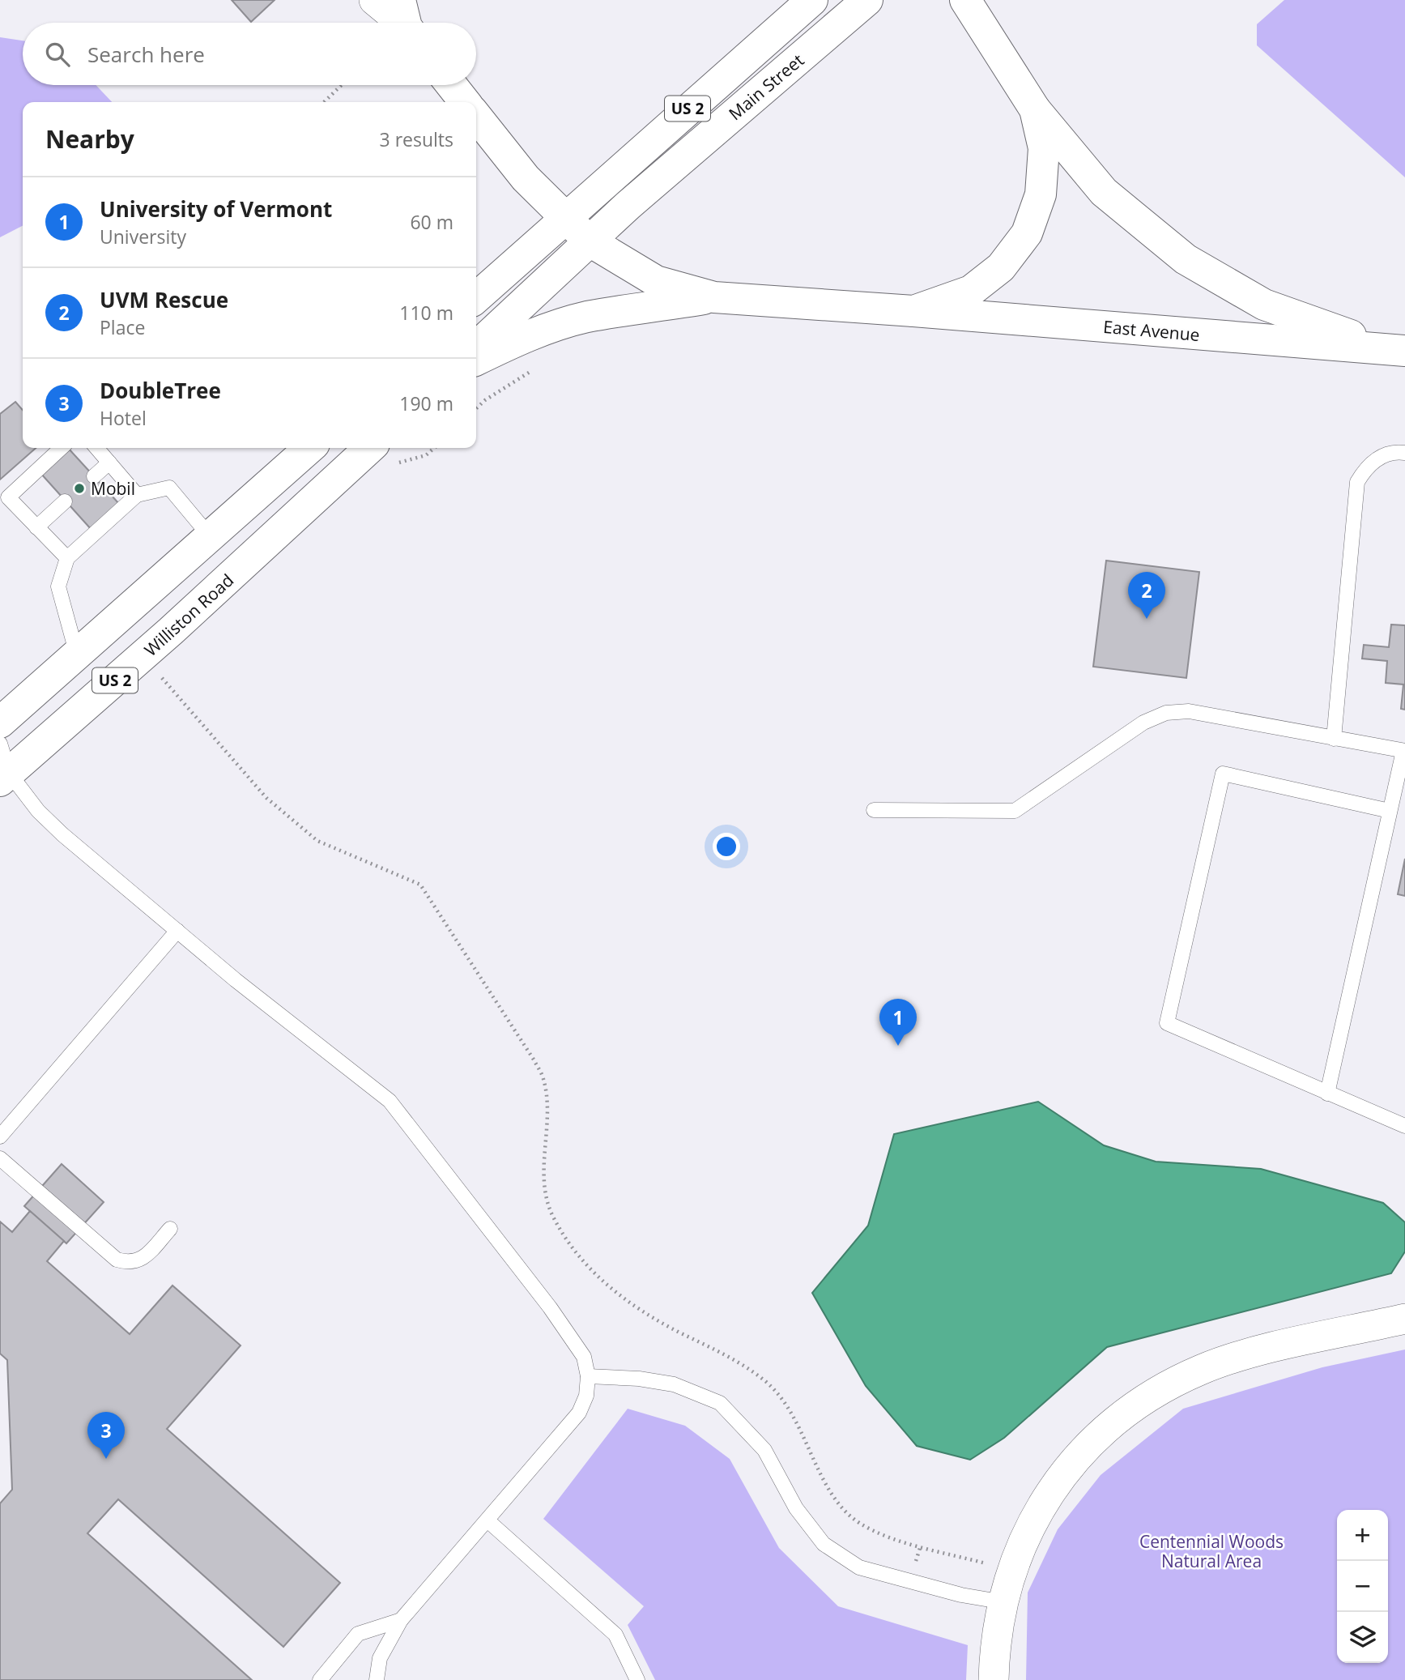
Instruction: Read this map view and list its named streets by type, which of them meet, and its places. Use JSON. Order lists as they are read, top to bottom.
{
  "streets": {
    "main road": [
      "Main Street",
      "US 2",
      "East Avenue",
      "Williston Road"
    ]
  },
  "crossings": [
    ["Main Street", "US 2"],
    ["Main Street", "East Avenue"],
    ["US 2", "East Avenue"]
  ],
  "parks": ["Centennial Woods Natural Area"],
  "places": ["Mobil"],
  "page": {
    "search": "Search here",
    "heading": ["Nearby", "3 results"],
    "list": [
      {
        "mark": "1",
        "name": "University of Vermont",
        "note": "University",
        "value": "60 m"
      },
      {
        "mark": "2",
        "name": "UVM Rescue",
        "note": "Place",
        "value": "110 m"
      },
      {
        "mark": "3",
        "name": "DoubleTree",
        "note": "Hotel",
        "value": "190 m"
      }
    ],
    "pins": ["2", "1", "3"],
    "map_buttons": ["+", "−"]
  }
}
